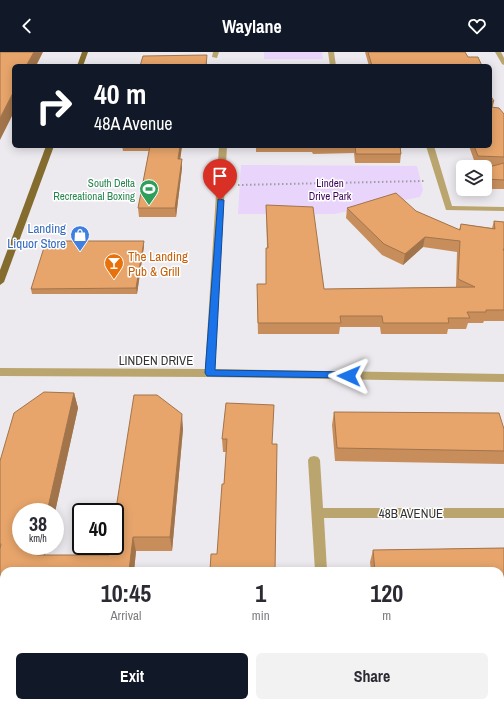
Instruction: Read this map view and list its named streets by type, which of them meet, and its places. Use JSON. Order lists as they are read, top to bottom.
{
  "streets": {
    "street": ["LINDEN DRIVE", "48B AVENUE"]
  },
  "parks": ["Linden Drive Park"],
  "places": {
    "sports": ["South Delta Recreational Boxing"],
    "shop": ["Landing Liquor Store"],
    "bar": ["The Landing Pub & Grill"]
  },
  "page": {
    "header": "Waylane",
    "turn": ["40 m", "48A Avenue"],
    "speed": "38 km/h",
    "limit": "40",
    "eta": [
      "10:45",
      "Arrival",
      "1",
      "min",
      "120",
      "m"
    ],
    "buttons": ["Exit", "Share"]
  }
}
